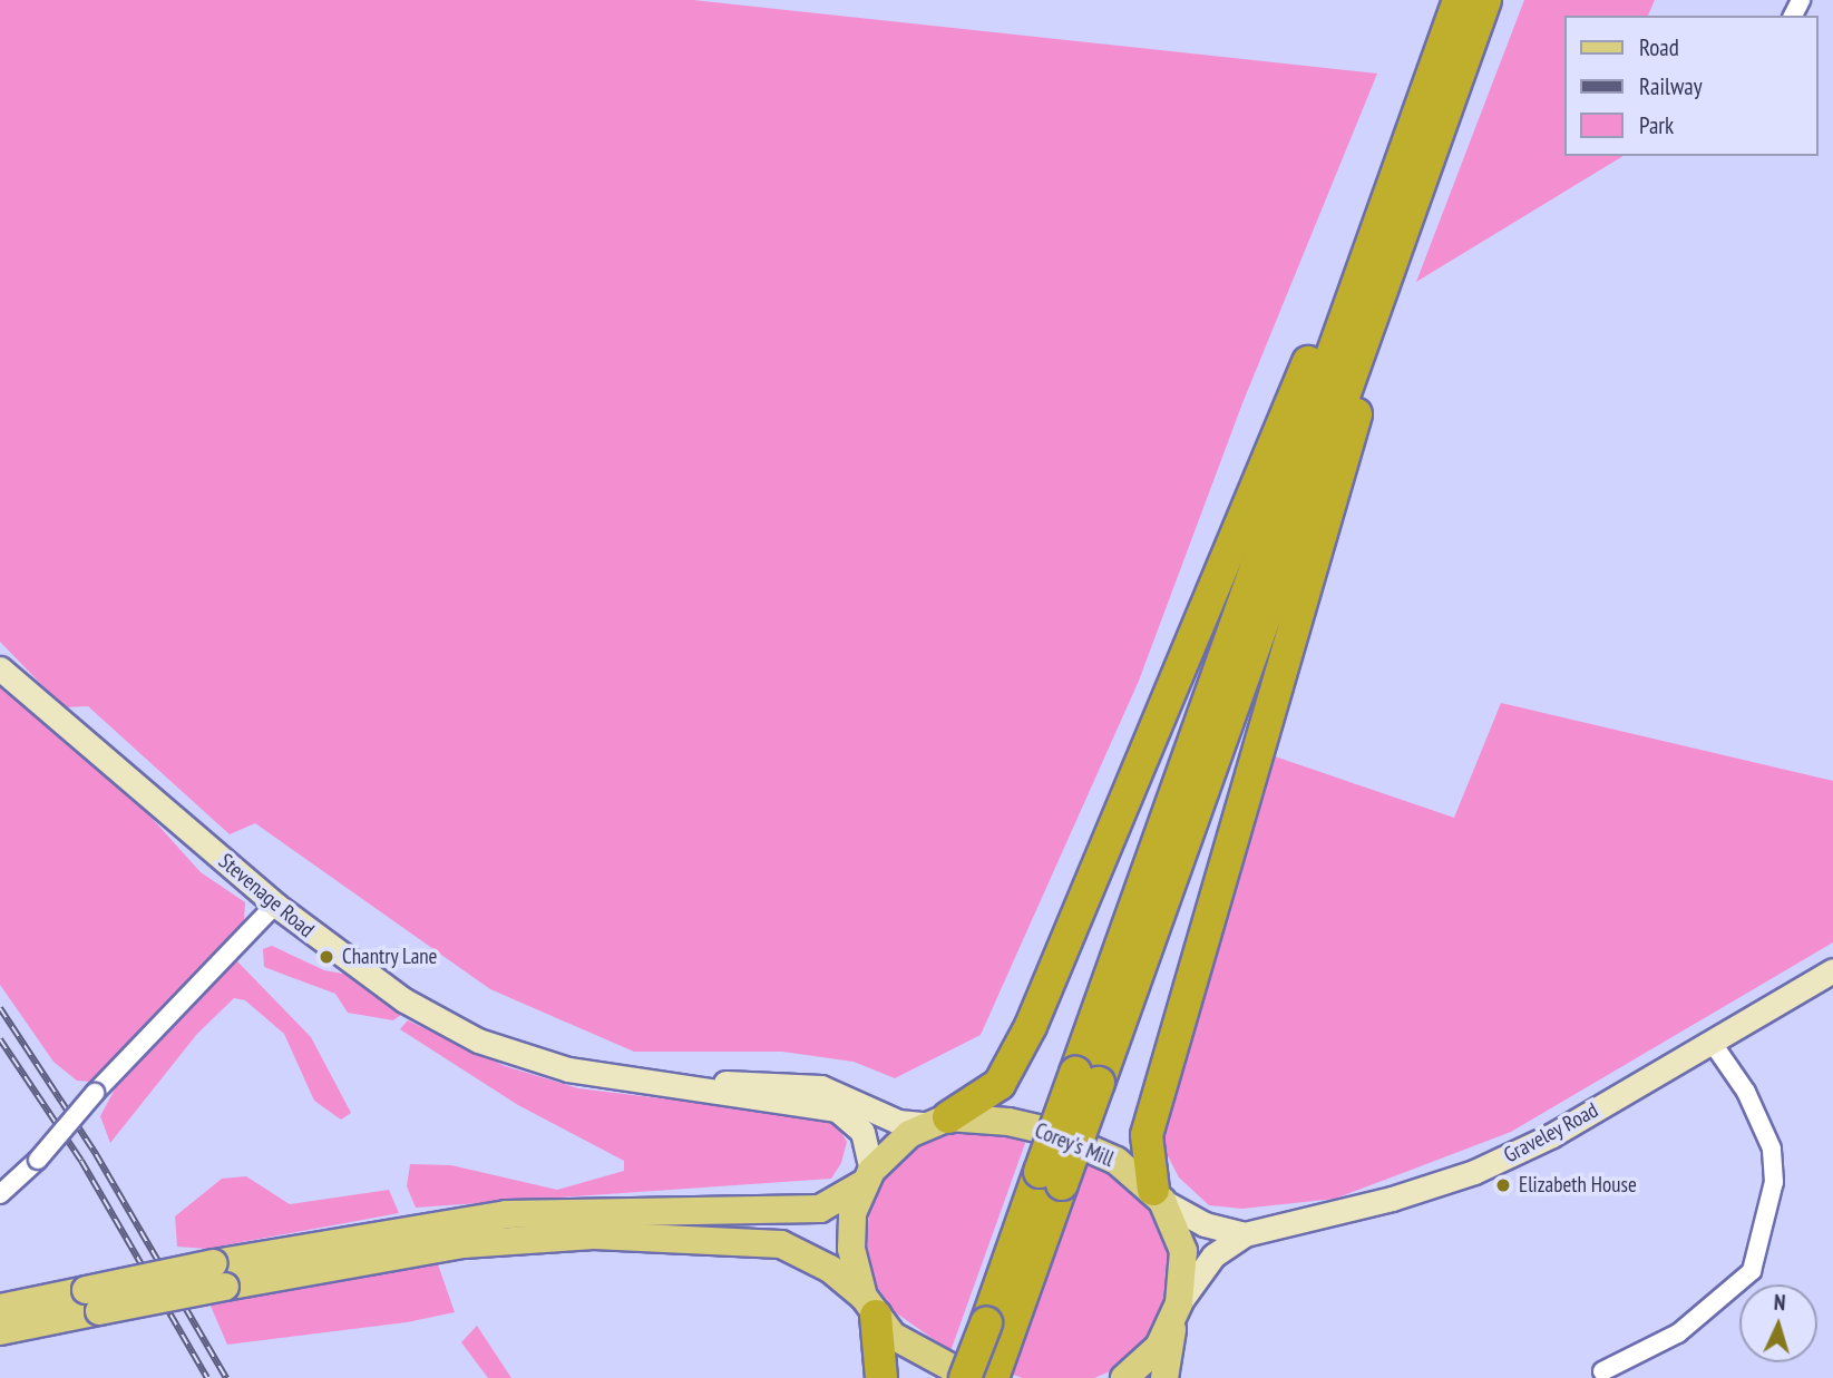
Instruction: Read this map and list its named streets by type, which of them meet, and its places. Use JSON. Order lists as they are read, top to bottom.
{
  "streets": {
    "main road": ["Corey's Mill"],
    "street": ["Stevenage Road", "Graveley Road"]
  },
  "crossings": [
    ["Stevenage Road", "Corey's Mill"],
    ["Graveley Road", "Corey's Mill"]
  ],
  "places": ["Chantry Lane", "Elizabeth House"],
  "legend": ["Road", "Railway", "Park"],
  "north": "top"
}
